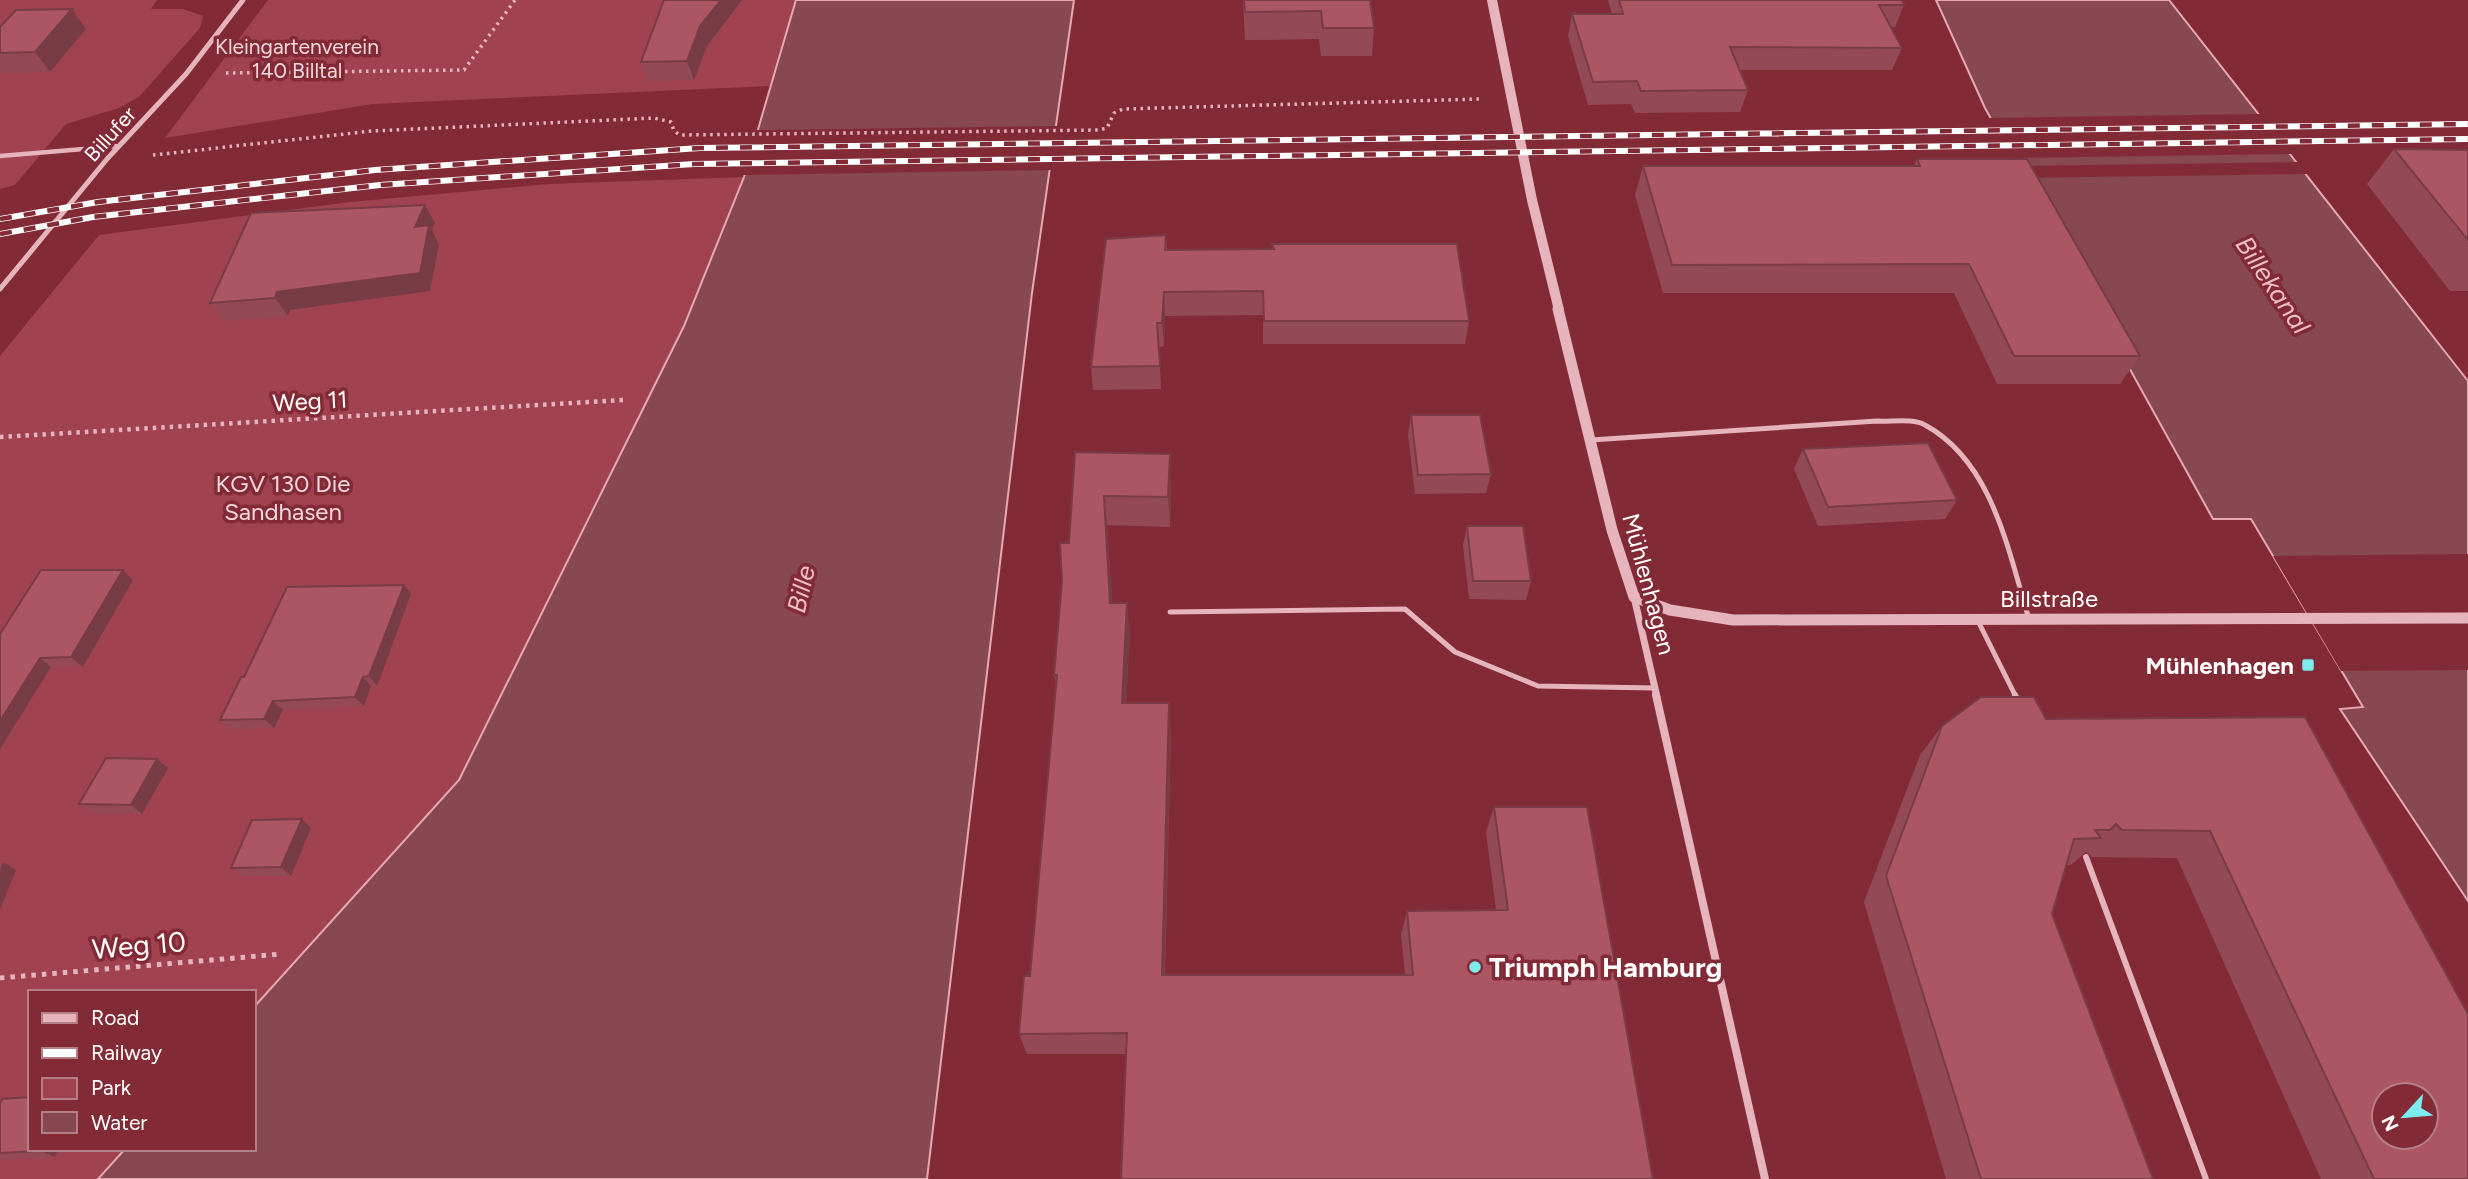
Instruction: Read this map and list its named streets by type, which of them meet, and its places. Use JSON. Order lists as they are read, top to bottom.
{
  "streets": {
    "street": ["Billufer", "Mühlenhagen", "Billstraße"],
    "path": ["Weg 11", "Weg 10"]
  },
  "crossings": [
    ["Mühlenhagen", "Billstraße"]
  ],
  "water": ["Billekanal", "Bille"],
  "parks": ["Kleingartenverein 140 Billtal", "KGV 130 Die Sandhasen"],
  "places": {
    "transit": ["Mühlenhagen"],
    "other": ["Triumph Hamburg"]
  },
  "legend": [
    "Road",
    "Railway",
    "Park",
    "Water"
  ],
  "north": "bottom left"
}
